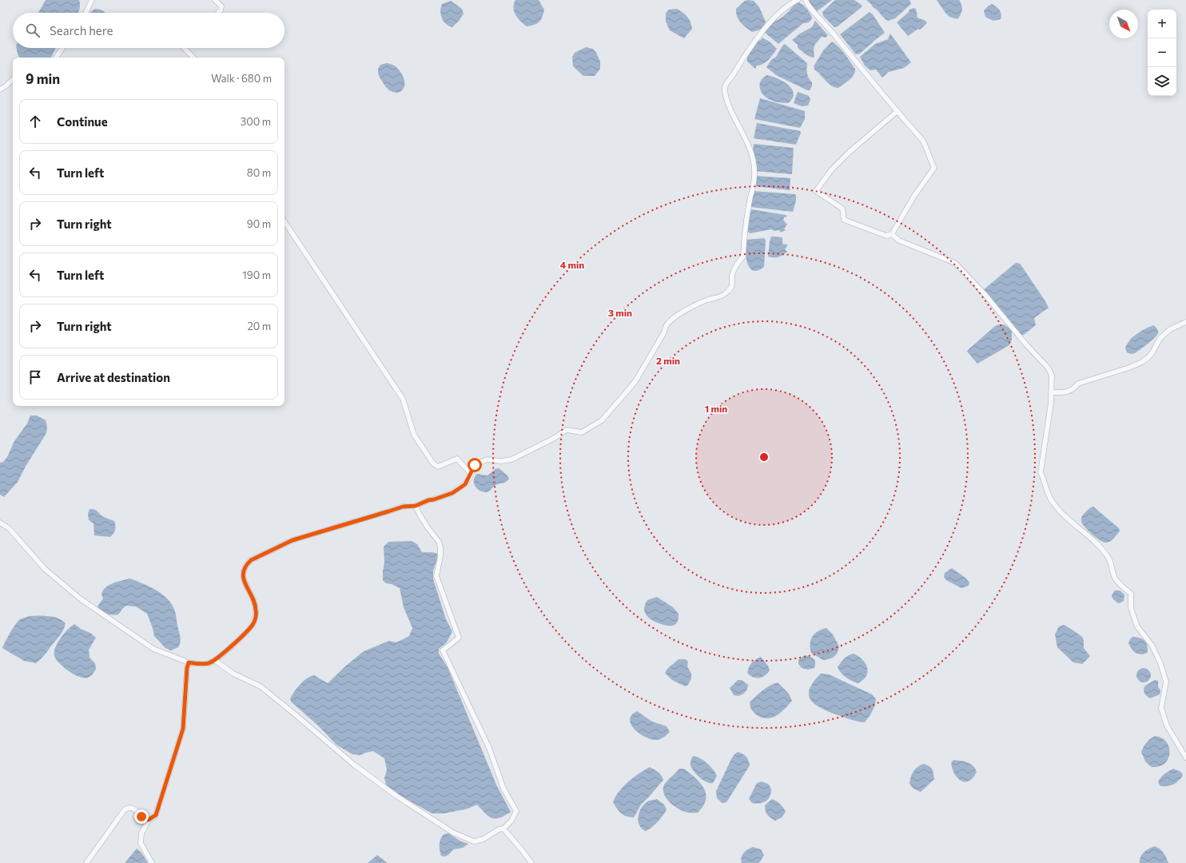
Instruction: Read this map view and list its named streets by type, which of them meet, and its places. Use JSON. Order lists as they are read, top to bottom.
{
  "north": "bottom right",
  "page": {
    "map_buttons": ["+", "−"],
    "search": "Search here",
    "heading": ["9 min", "Walk · 680 m"],
    "list": [
      ["Continue", "300 m"],
      ["Turn left", "80 m"],
      ["Turn right", "90 m"],
      ["Turn left", "190 m"],
      ["Turn right", "20 m"],
      "Arrive at destination"
    ]
  },
  "rings": [
    "4 min",
    "3 min",
    "2 min",
    "1 min"
  ]
}
